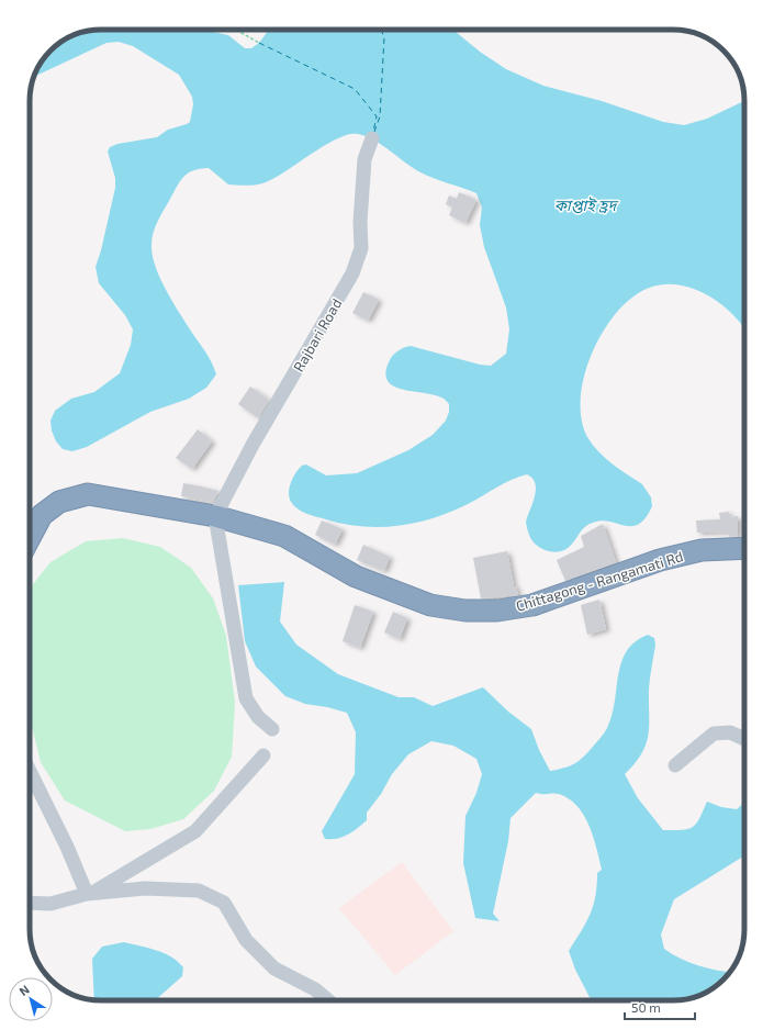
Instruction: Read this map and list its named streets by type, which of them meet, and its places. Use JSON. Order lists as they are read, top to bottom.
{
  "streets": {
    "highway": ["Chittagong - Rangamati Rd"],
    "street": ["Rajbari Road"]
  },
  "crossings": [
    ["Rajbari Road", "Chittagong - Rangamati Rd"]
  ],
  "water": ["কাপ্তাই হ্রদ"],
  "scale_bar": "50 m",
  "north": "top left"
}
